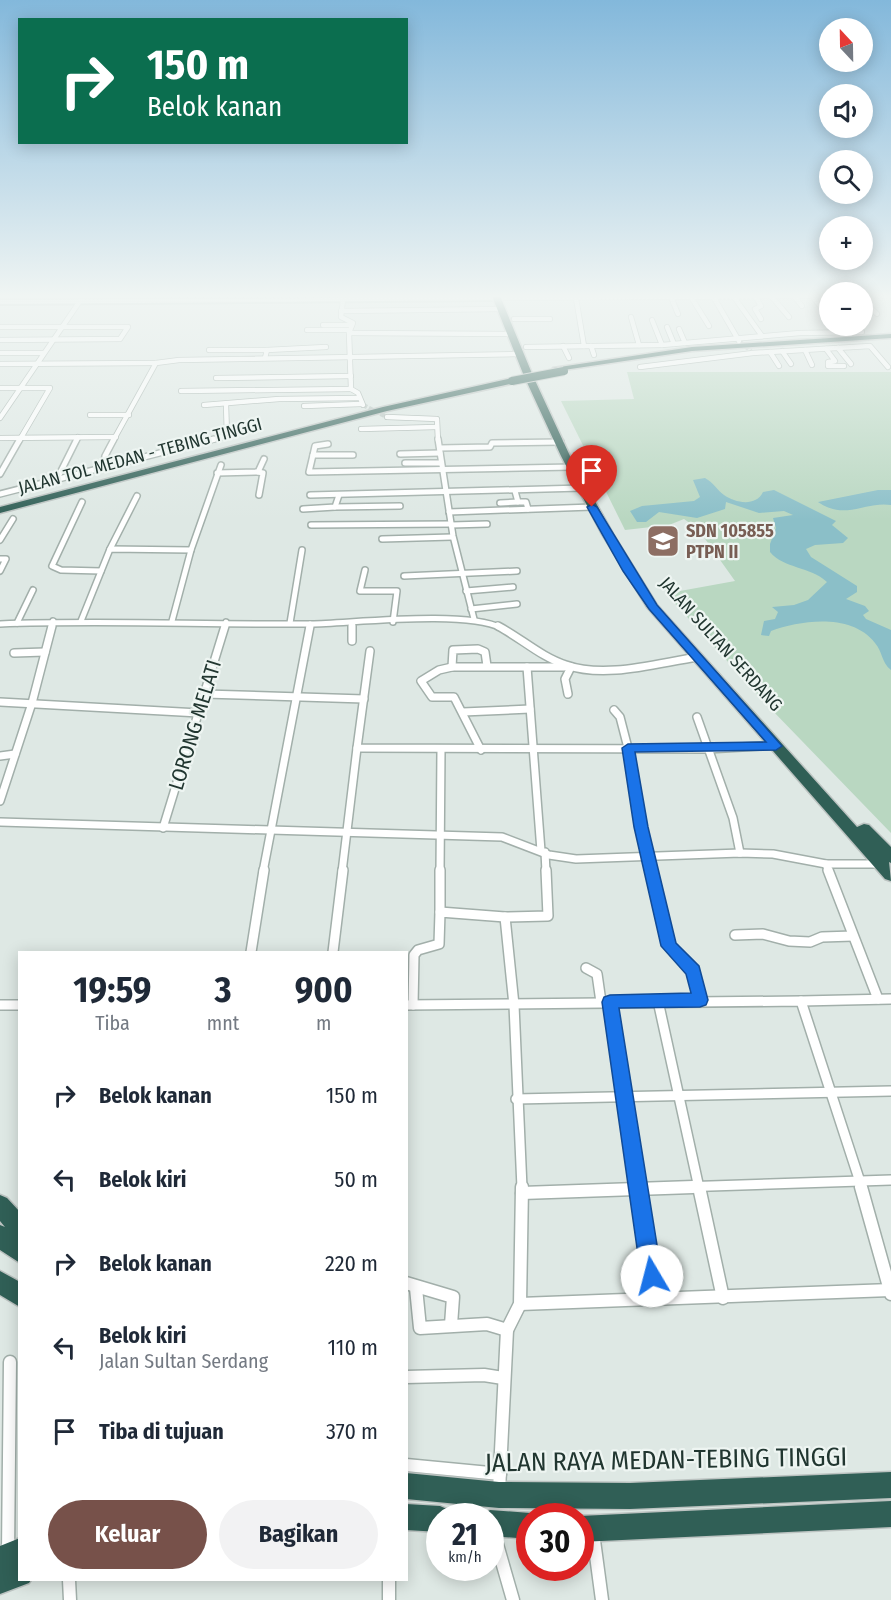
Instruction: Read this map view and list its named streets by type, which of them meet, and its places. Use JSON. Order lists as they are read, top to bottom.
{
  "streets": {
    "highway": ["JALAN TOL MEDAN - TEBING TINGGI", "JALAN SULTAN SERDANG", "JALAN RAYA MEDAN-TEBING TINGGI"],
    "street": ["LORONG MELATI"]
  },
  "places": {
    "school or university": ["SDN 105855 PTPN II"]
  },
  "north": "top",
  "page": {
    "map_buttons": ["+", "−"],
    "turn": ["150 m", "Belok kanan"],
    "eta": [
      "19:59",
      "Tiba",
      "3",
      "mnt",
      "900",
      "m"
    ],
    "list": [
      {
        "name": "Belok kanan",
        "value": "150 m"
      },
      {
        "name": "Belok kiri",
        "value": "50 m"
      },
      {
        "name": "Belok kanan",
        "value": "220 m"
      },
      {
        "name": "Belok kiri",
        "note": "Jalan Sultan Serdang",
        "value": "110 m"
      },
      {
        "name": "Tiba di tujuan",
        "value": "370 m"
      }
    ],
    "buttons": ["Keluar", "Bagikan"],
    "speed": "21 km/h",
    "limit": "30"
  }
}
